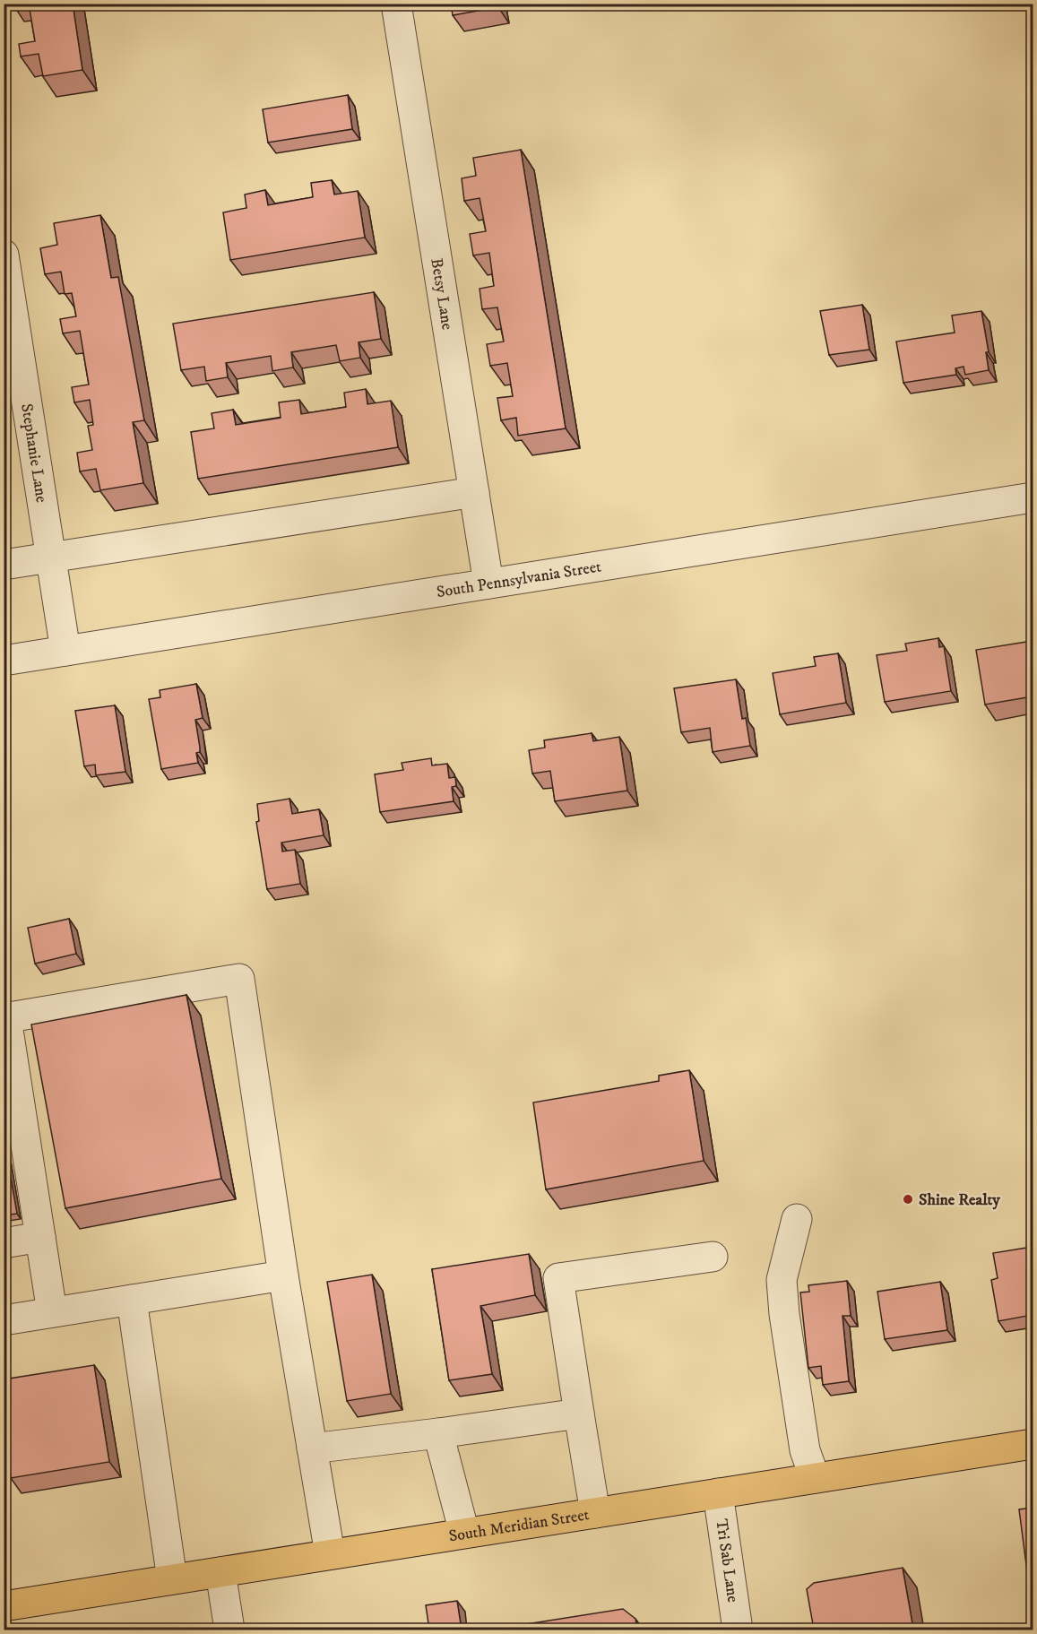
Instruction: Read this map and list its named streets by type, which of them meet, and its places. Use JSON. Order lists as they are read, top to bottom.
{
  "streets": {
    "main road": ["South Meridian Street"],
    "street": [
      "Betsy Lane",
      "Stephanie Lane",
      "South Pennsylvania Street",
      "Tri Sab Lane"
    ]
  },
  "crossings": [
    ["Betsy Lane", "South Pennsylvania Street"],
    ["Stephanie Lane", "South Pennsylvania Street"],
    ["South Meridian Street", "Tri Sab Lane"]
  ],
  "places": ["Shine Realty"]
}
